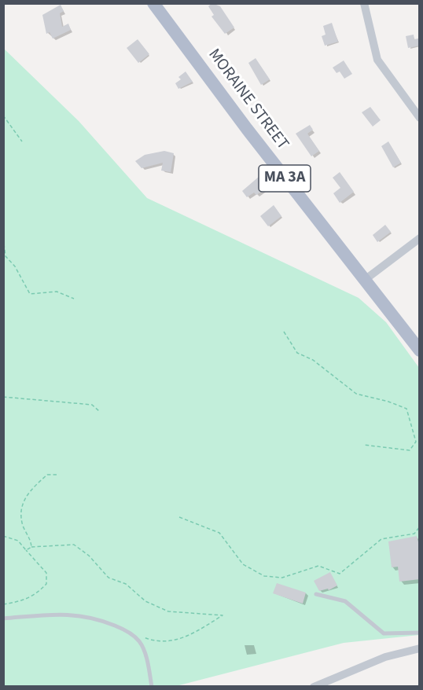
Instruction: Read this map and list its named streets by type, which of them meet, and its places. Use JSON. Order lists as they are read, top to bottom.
{
  "streets": {
    "main road": ["MORAINE STREET", "MA 3A"]
  }
}
